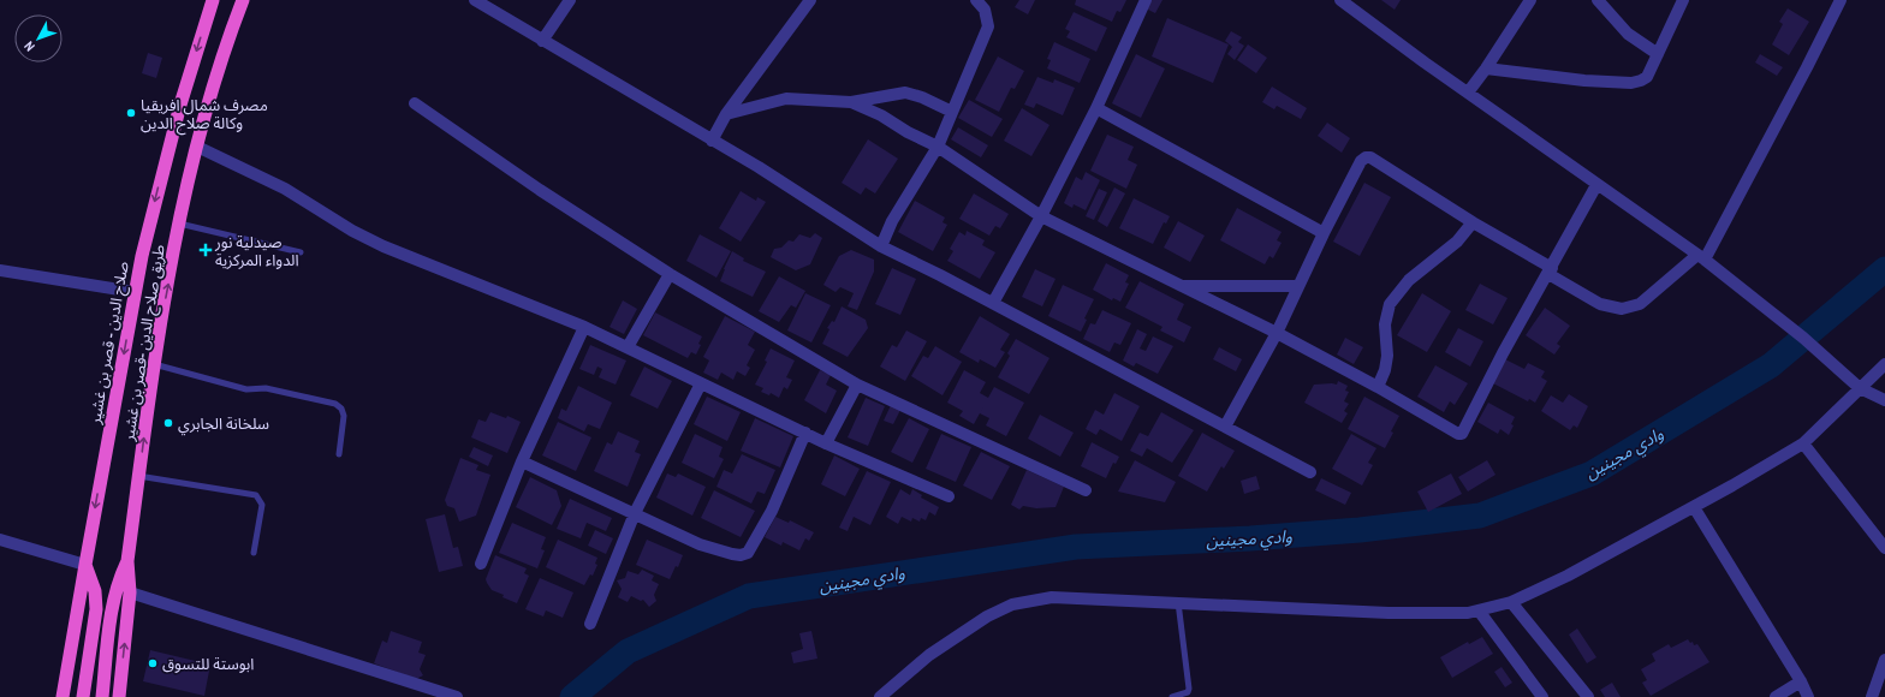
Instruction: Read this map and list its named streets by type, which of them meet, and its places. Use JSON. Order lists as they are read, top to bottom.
{
  "streets": {
    "highway": ["صلاح الدين - قصر بن غشير", "طريق صلاح الدين -قصر بن غشير"]
  },
  "one_way": ["صلاح الدين - قصر بن غشير"],
  "water": ["وادي مجينين"],
  "places": {
    "other": ["مصرف شمال افريقيا وكالة صلاح الدين", "سلخانة الجابري", "ابوستة للتسوق"],
    "health": ["صيدلية نور الدواء المركزية"]
  },
  "north": "bottom left"
}
